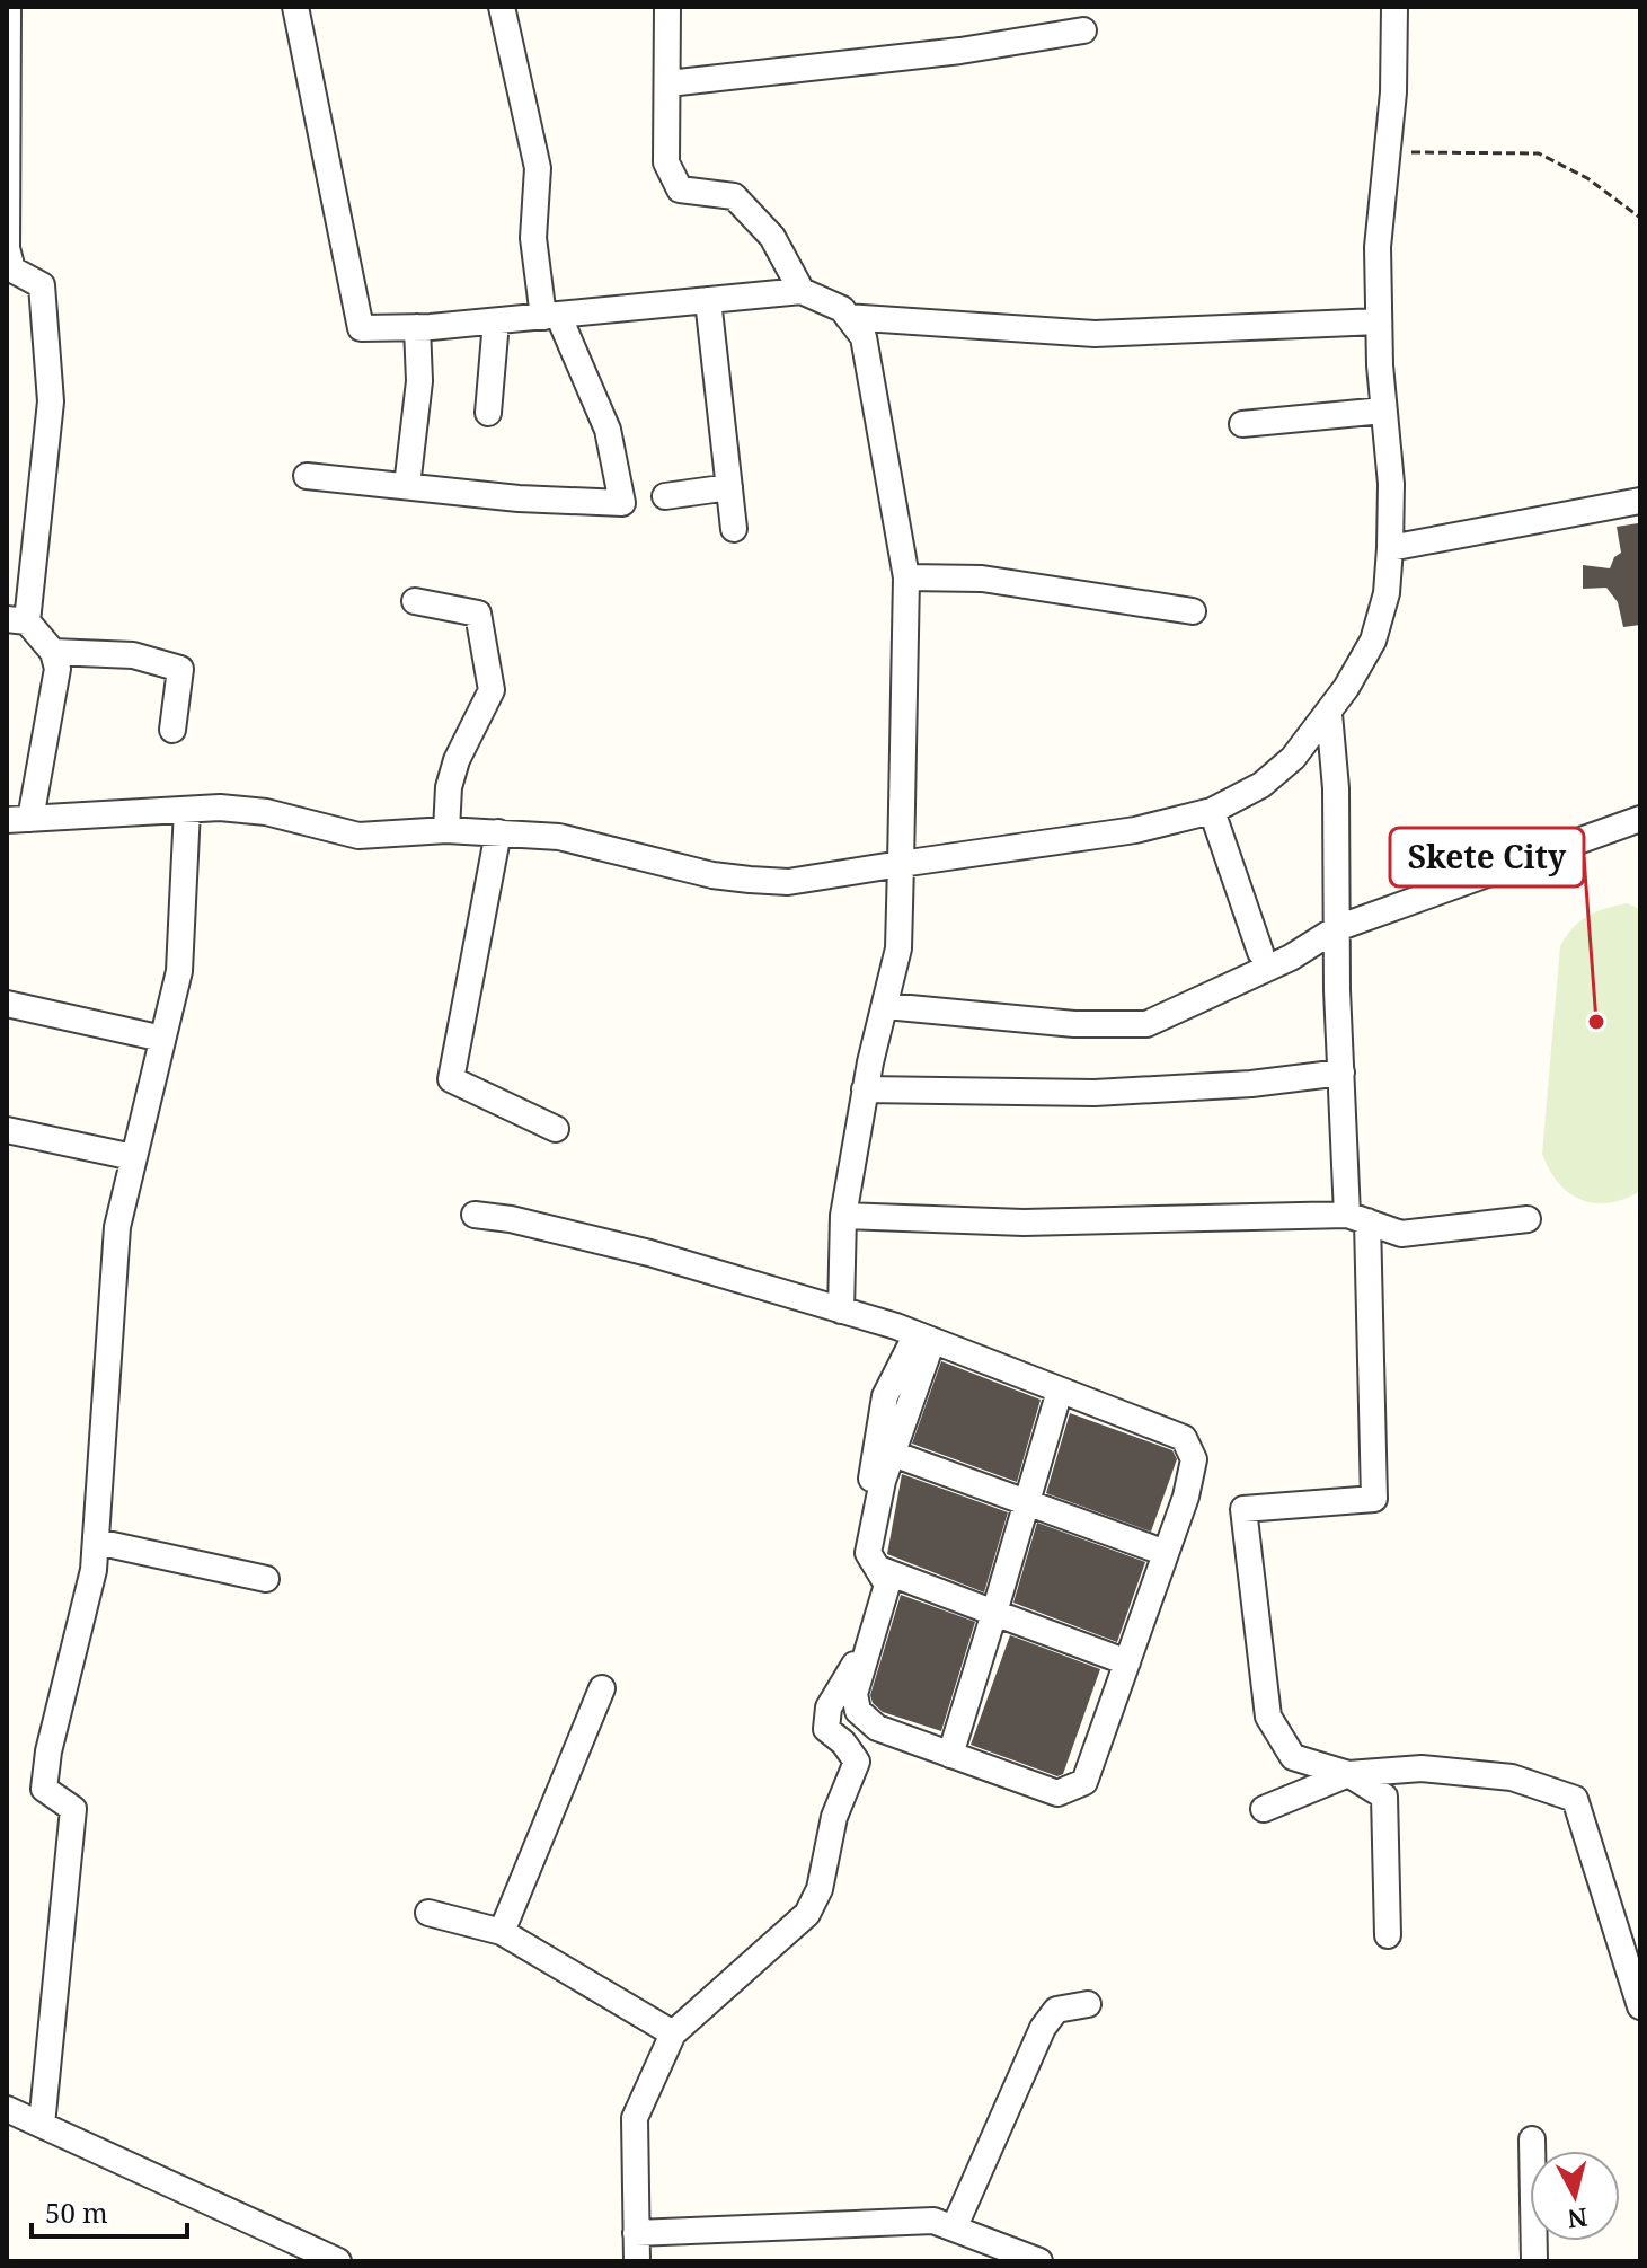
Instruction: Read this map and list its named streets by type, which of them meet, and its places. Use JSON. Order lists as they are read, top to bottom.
{
  "places": ["Skete City"],
  "scale_bar": "50 m",
  "north": "bottom"
}
